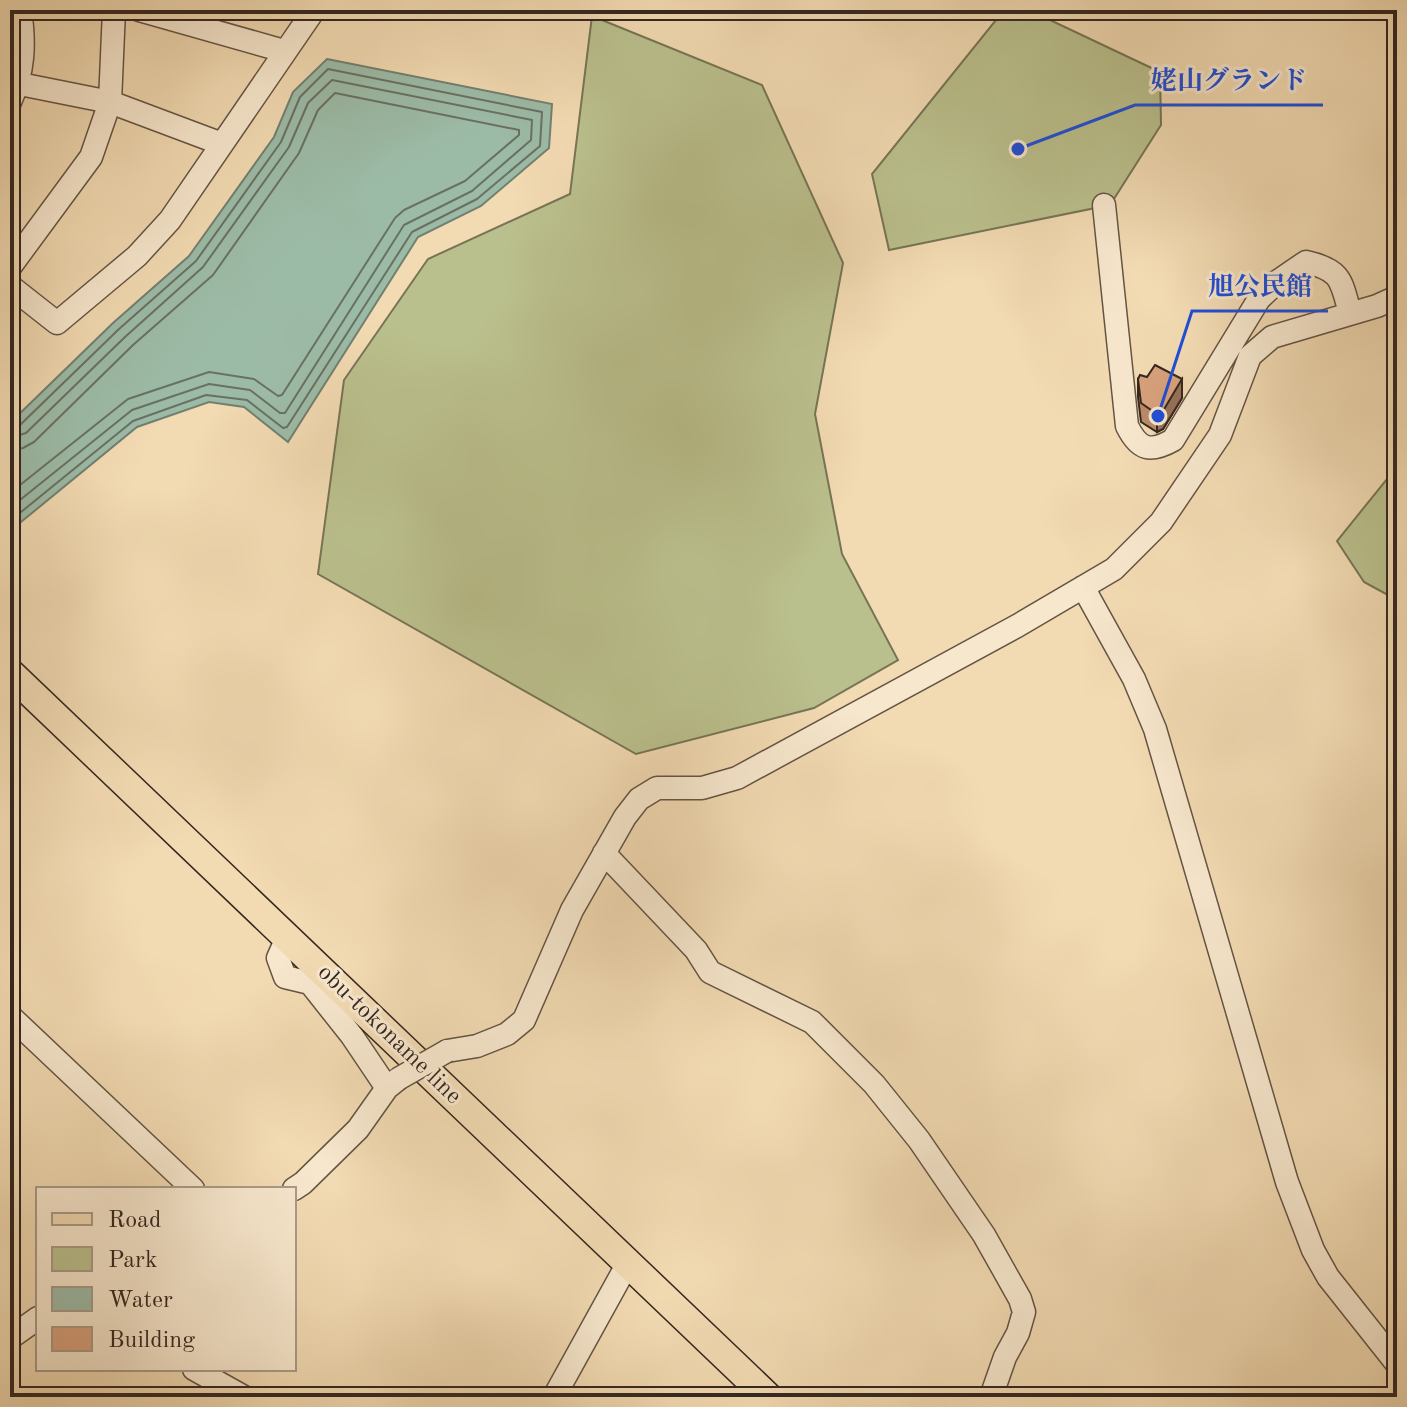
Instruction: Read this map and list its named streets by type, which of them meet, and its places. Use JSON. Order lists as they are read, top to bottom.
{
  "streets": {
    "main road": ["obu-tokoname line"]
  },
  "places": ["姥山グランド", "旭公民館"],
  "legend": [
    "Road",
    "Park",
    "Water",
    "Building"
  ]
}
